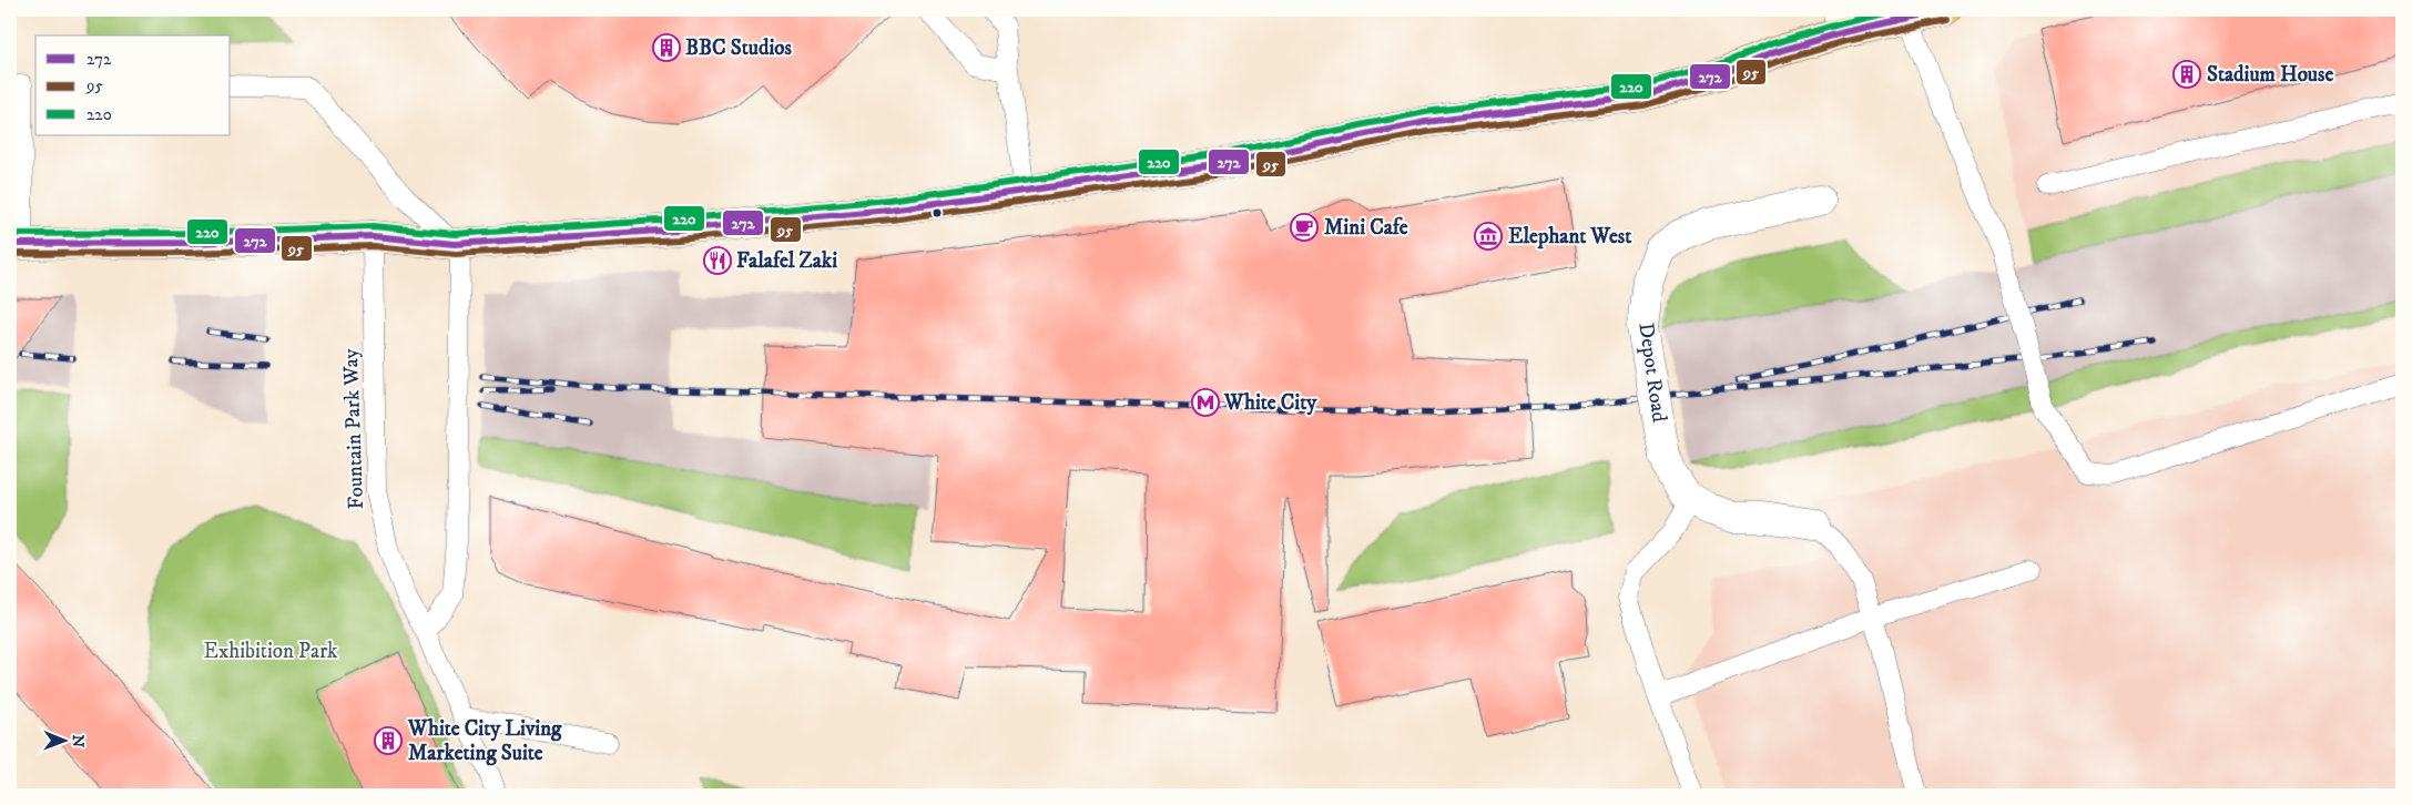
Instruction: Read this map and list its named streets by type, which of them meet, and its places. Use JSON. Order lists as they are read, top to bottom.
{
  "streets": {
    "street": ["Depot Road"],
    "lane": ["Fountain Park Way"]
  },
  "parks": ["Exhibition Park"],
  "places": {
    "building": ["BBC Studios", "Stadium House", "White City Living Marketing Suite"],
    "cafe": ["Mini Cafe"],
    "museum": ["Elephant West"],
    "restaurant": ["Falafel Zaki"],
    "metro station": ["White City"]
  },
  "lines": ["transit line 272", "transit line 220", "transit line 95"],
  "legend": ["272", "95", "220"],
  "north": "right"
}
